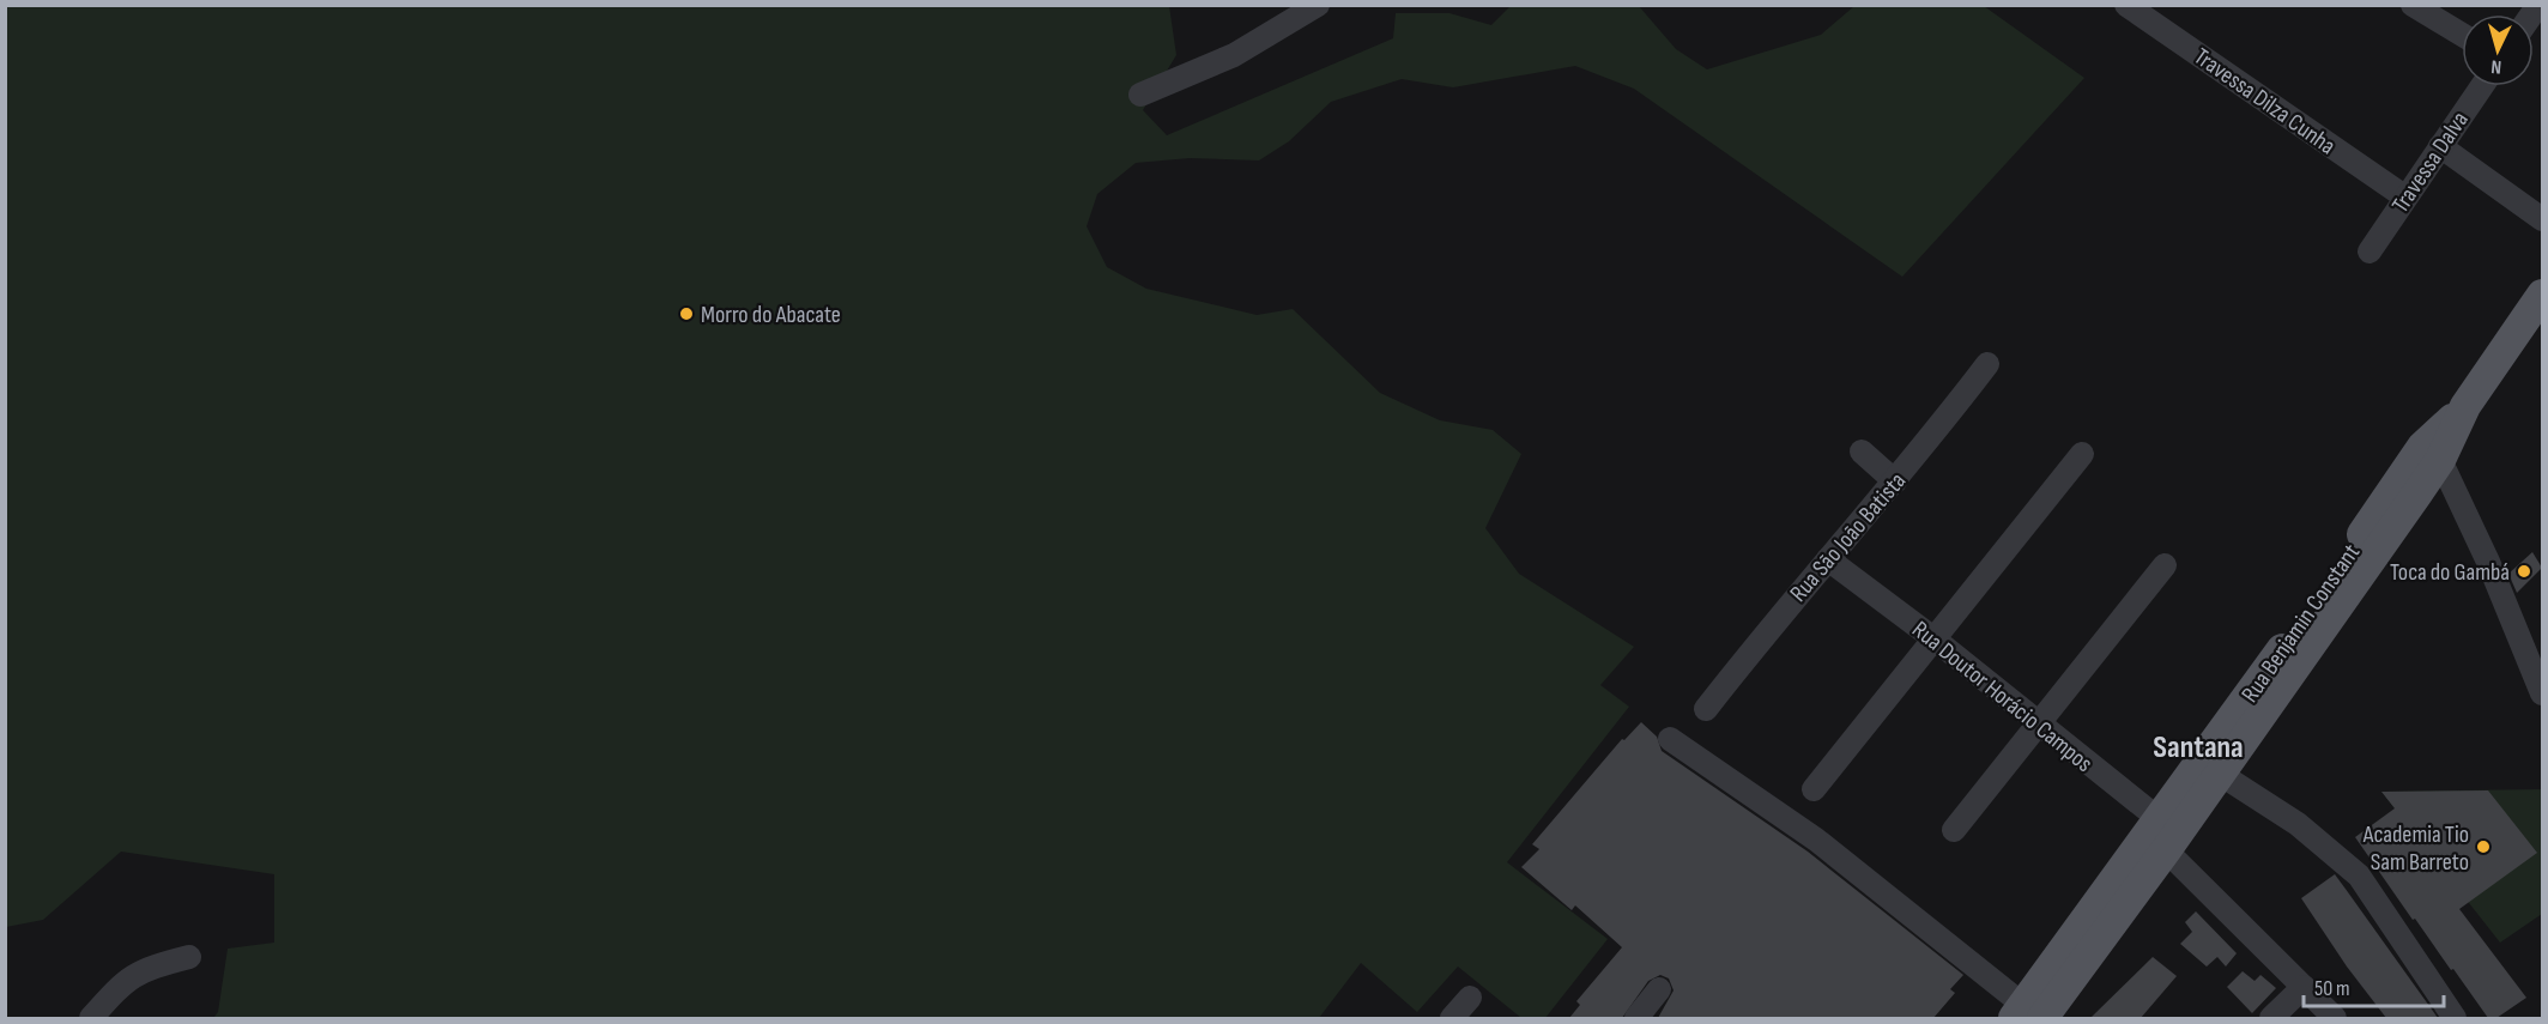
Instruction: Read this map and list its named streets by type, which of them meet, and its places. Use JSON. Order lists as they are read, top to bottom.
{
  "streets": {
    "main road": ["Rua Benjamin Constant"],
    "street": [
      "Travessa Dilza Cunha",
      "Travessa Dalva",
      "Rua São João Batista",
      "Rua Doutor Horácio Campos"
    ]
  },
  "crossings": [
    ["Travessa Dilza Cunha", "Travessa Dalva"],
    ["Rua São João Batista", "Rua Doutor Horácio Campos"],
    ["Rua Benjamin Constant", "Rua Doutor Horácio Campos"]
  ],
  "districts": ["Santana"],
  "places": ["Morro do Abacate", "Toca do Gambá", "Academia Tio Sam Barreto"],
  "scale_bar": "50 m",
  "north": "bottom"
}
